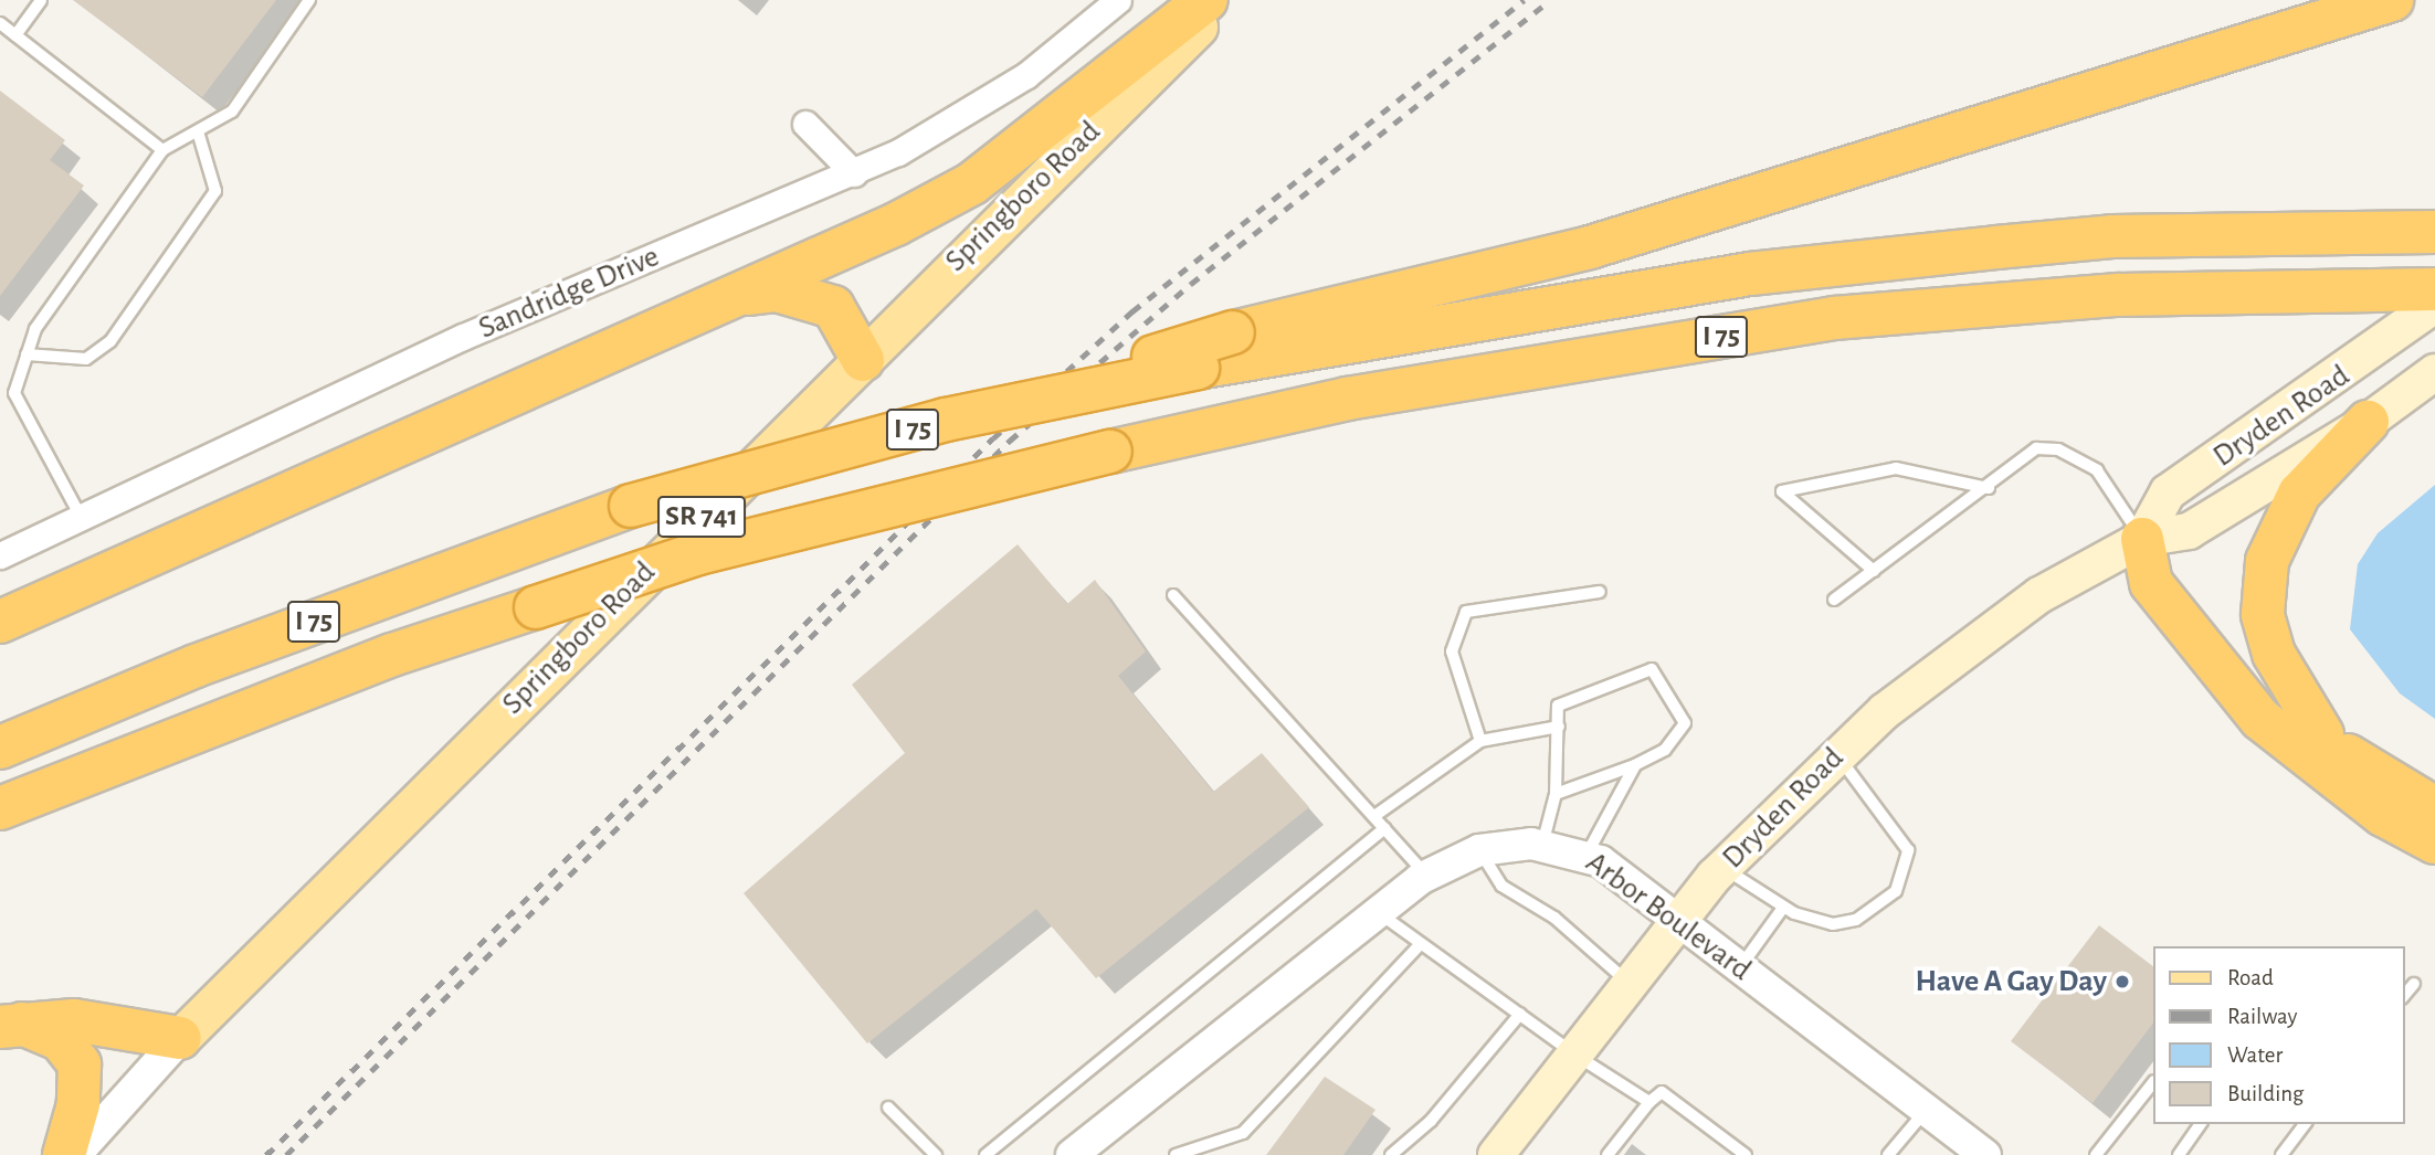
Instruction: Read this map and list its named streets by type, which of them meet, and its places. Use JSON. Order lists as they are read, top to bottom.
{
  "streets": {
    "highway": ["I 75"],
    "main road": ["Springboro Road", "Dryden Road", "SR 741"],
    "street": ["Sandridge Drive", "Arbor Boulevard"]
  },
  "crossings": [
    ["Dryden Road", "Arbor Boulevard"]
  ],
  "places": ["Have A Gay Day"],
  "legend": [
    "Road",
    "Railway",
    "Water",
    "Building"
  ]
}
